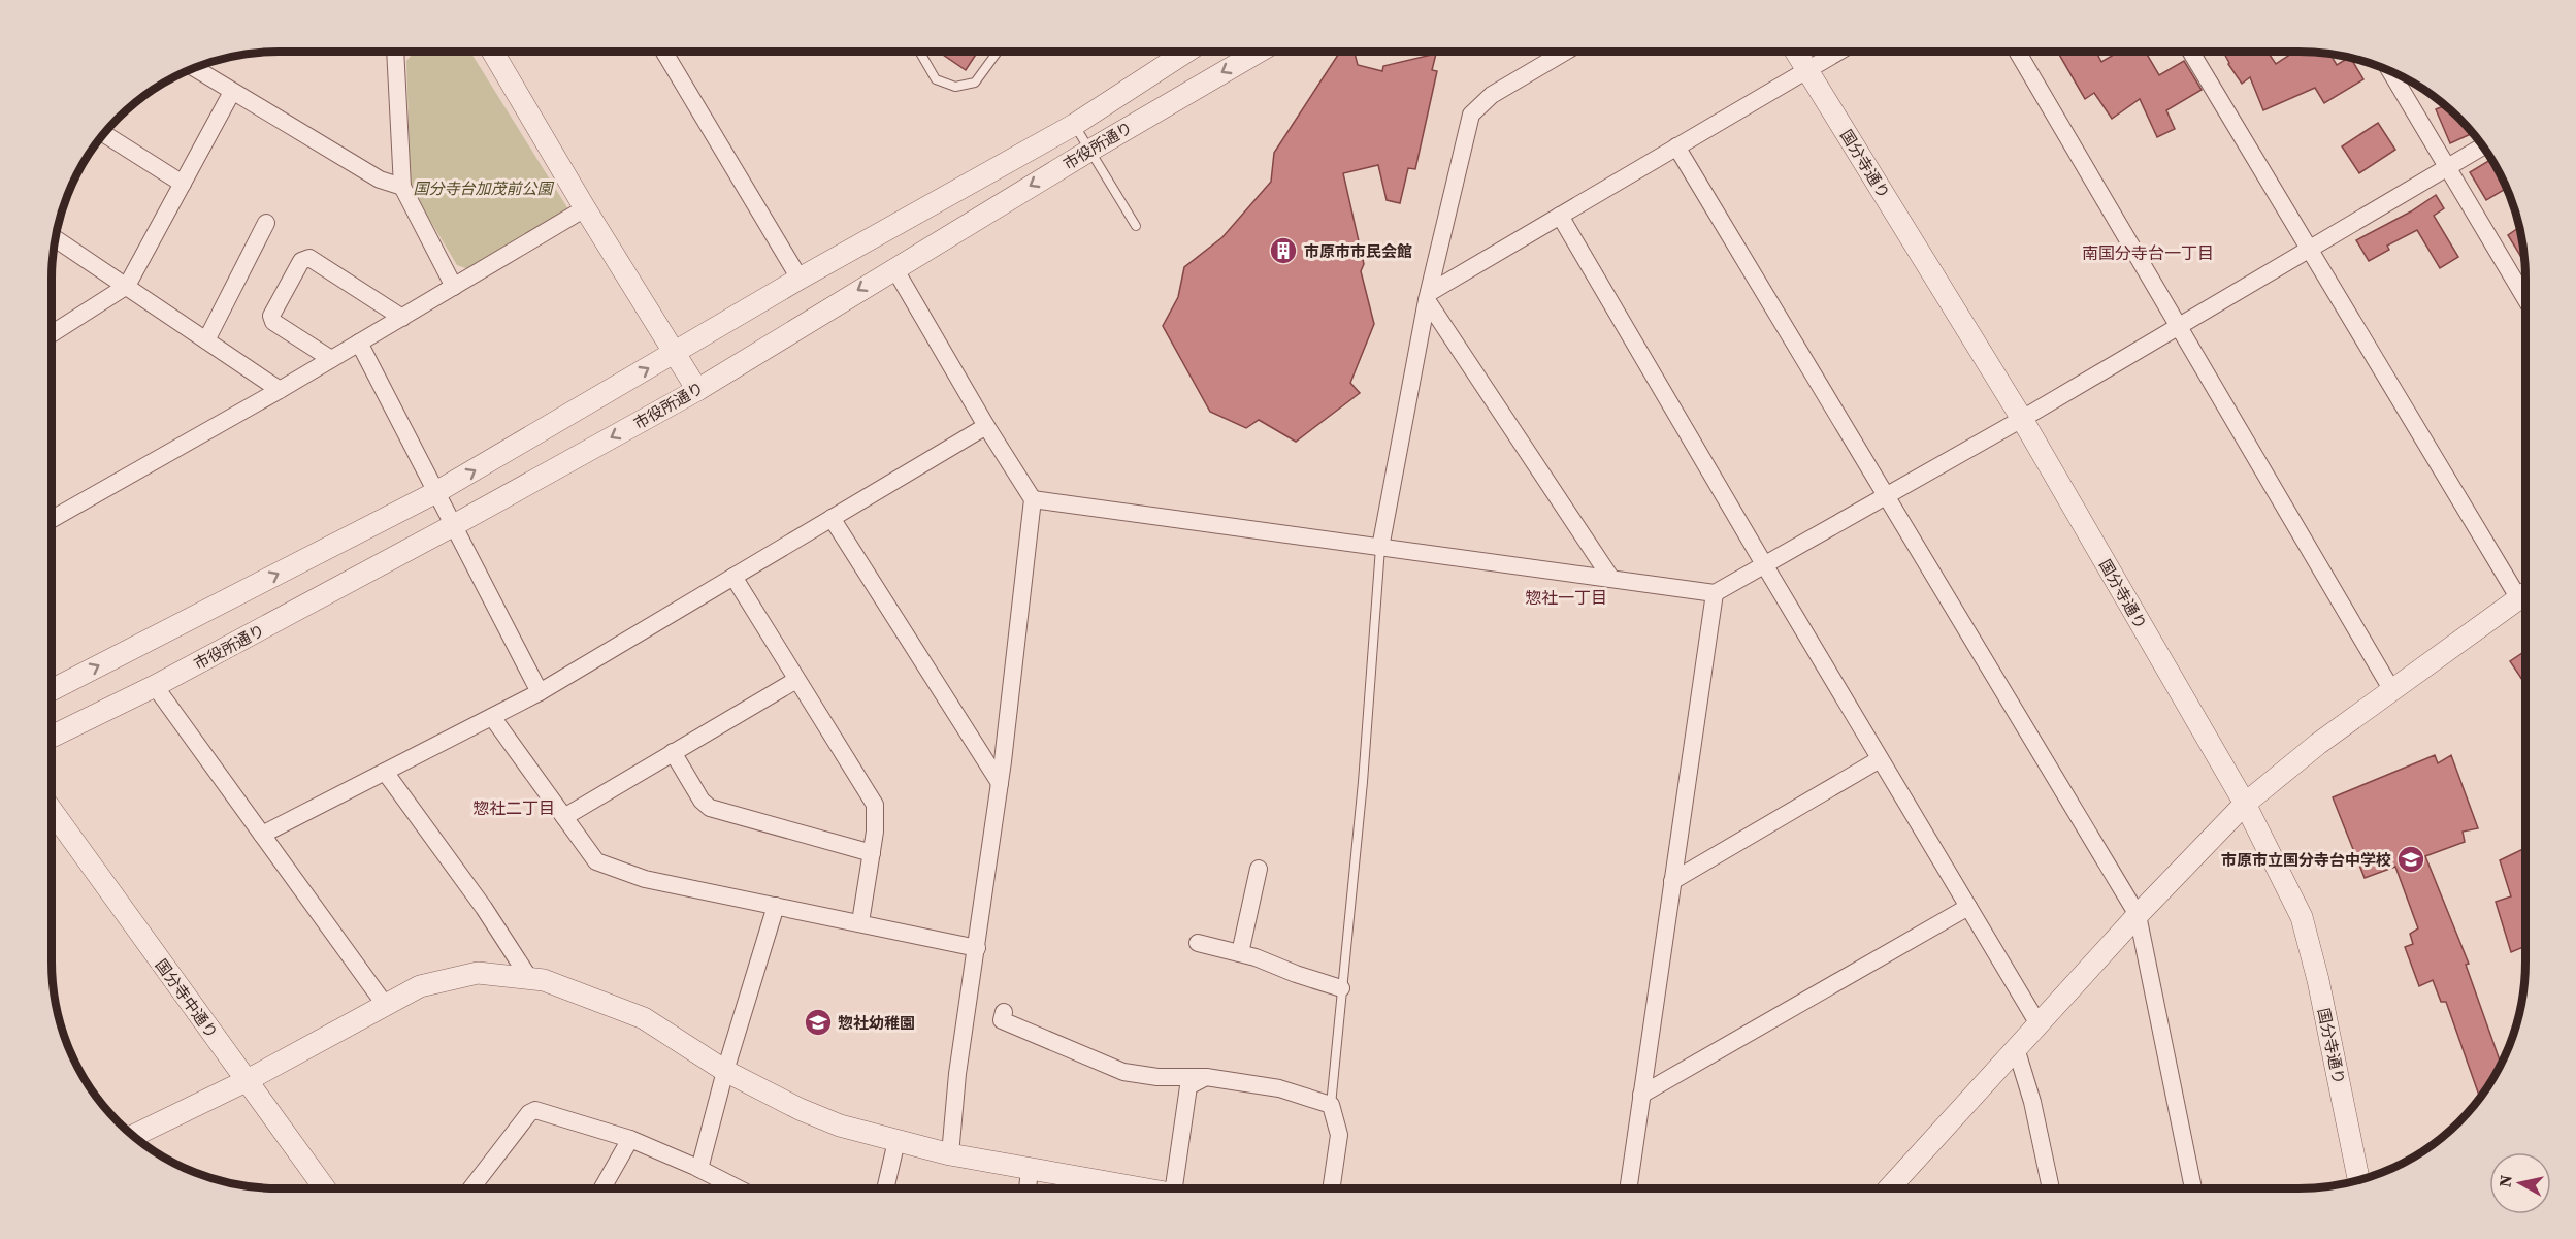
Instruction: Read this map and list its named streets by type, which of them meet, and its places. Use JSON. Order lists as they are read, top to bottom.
{
  "streets": {
    "street": ["市役所通り", "国分寺通り", "国分寺中通り"]
  },
  "districts": ["南国分寺台一丁目", "惣社一丁目", "惣社二丁目"],
  "parks": ["国分寺台加茂前公園"],
  "places": {
    "building": ["市原市市民会館"],
    "school or university": ["市原市立国分寺台中学校", "惣社幼稚園"]
  },
  "north": "left"
}
